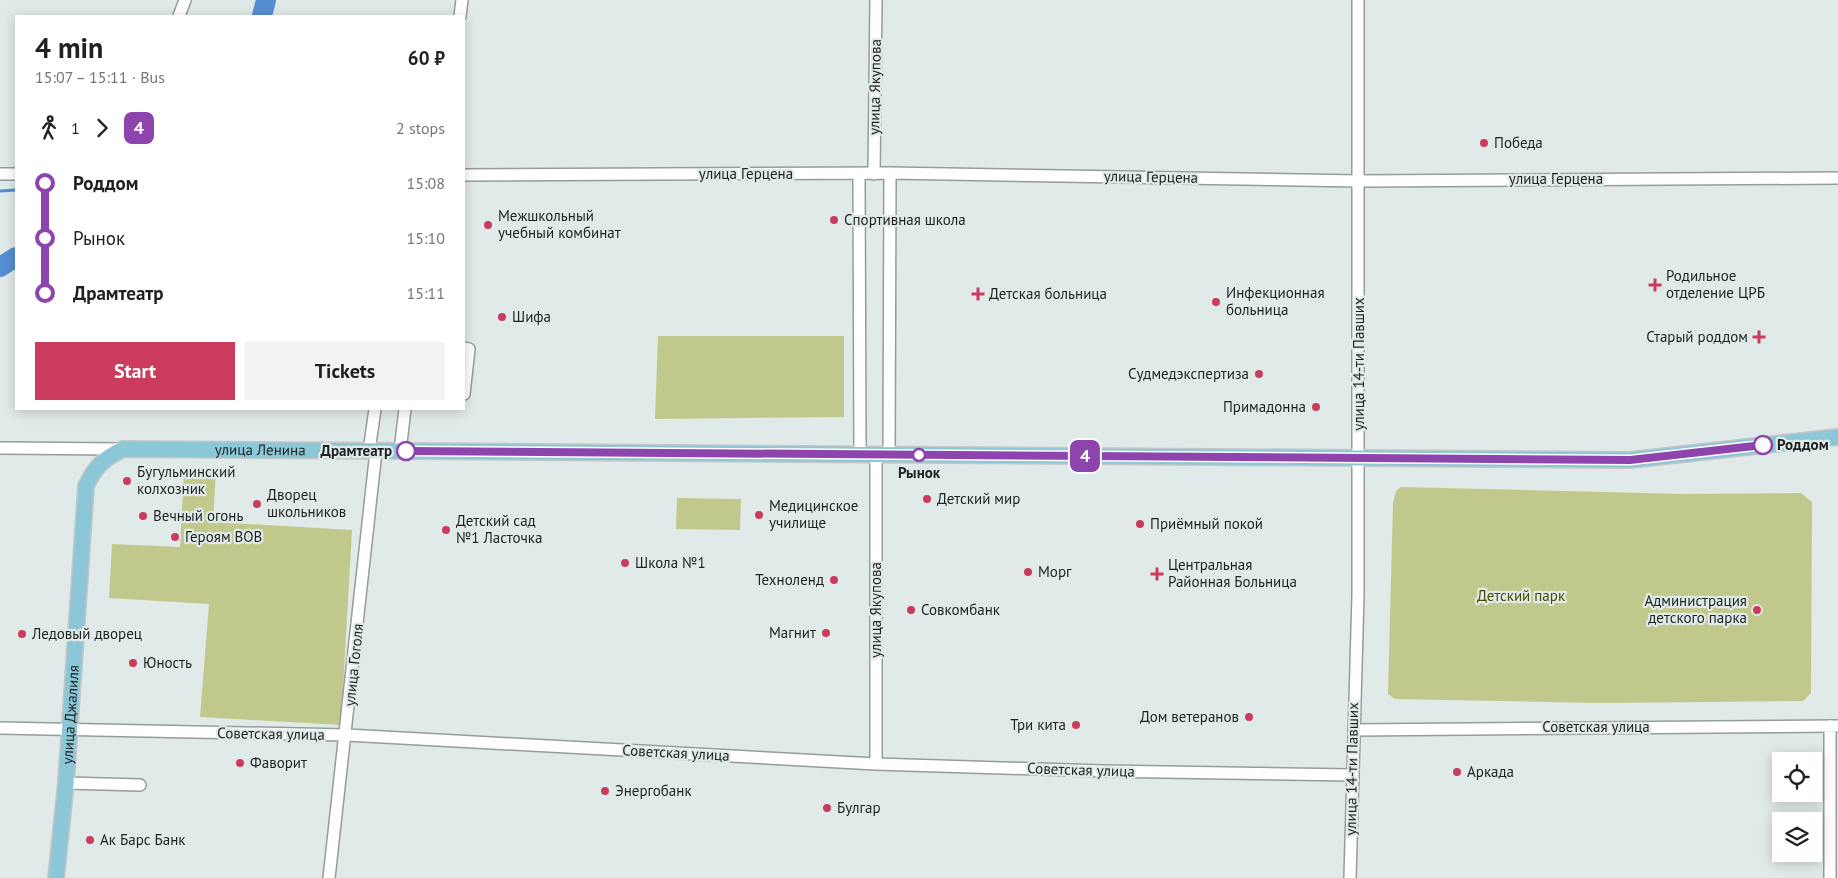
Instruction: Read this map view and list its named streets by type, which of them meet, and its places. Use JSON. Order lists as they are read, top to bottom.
{
  "streets": {
    "main road": ["улица Ленина", "улица Джалиля"],
    "street": [
      "улица Якупова",
      "улица Герцена",
      "улица 14-ти Павших",
      "улица Гоголя",
      "Советская улица"
    ]
  },
  "crossings": [
    ["улица Якупова", "улица Герцена"],
    ["улица Якупова", "улица Ленина"],
    ["улица Якупова", "Советская улица"],
    ["улица Герцена", "улица 14-ти Павших"],
    ["улица 14-ти Павших", "улица Ленина"],
    ["улица 14-ти Павших", "Советская улица"],
    ["улица Ленина", "улица Гоголя"],
    ["улица Ленина", "улица Джалиля"],
    ["улица Гоголя", "Советская улица"],
    ["улица Джалиля", "Советская улица"]
  ],
  "parks": ["Детский парк"],
  "places": {
    "other": [
      "Победа",
      "Спортивная школа",
      "Межшкольный учебный комбинат",
      "Инфекционная больница",
      "Шифа",
      "Судмедэкспертиза",
      "Примадонна",
      "Роддом",
      "Драмтеатр",
      "Рынок",
      "Бугульминский колхозник",
      "Детский мир",
      "Дворец школьников",
      "Медицинское училище",
      "Вечный огонь",
      "Приёмный покой",
      "Детский сад №1 Ласточка",
      "Героям ВОВ",
      "Школа №1",
      "Морг",
      "Техноленд",
      "Совкомбанк",
      "Администрация детского парка",
      "Магнит",
      "Ледовый дворец",
      "Юность",
      "Дом ветеранов",
      "Три кита",
      "Фаворит",
      "Аркада",
      "Энергобанк",
      "Булгар",
      "Ак Барс Банк"
    ],
    "health": [
      "Родильное отделение ЦРБ",
      "Детская больница",
      "Старый роддом",
      "Центральная Районная Больница"
    ]
  },
  "lines": ["bus line 4"],
  "page": {
    "on_map": "4",
    "heading": ["4 min", "15:07 – 15:11 · Bus", "60 ₽"],
    "legs": ["1", "4", "2 stops"],
    "list": [
      {
        "name": "Роддом",
        "value": "15:08"
      },
      {
        "name": "Рынок",
        "value": "15:10"
      },
      {
        "name": "Драмтеатр",
        "value": "15:11"
      }
    ],
    "buttons": ["Start", "Tickets"]
  }
}
